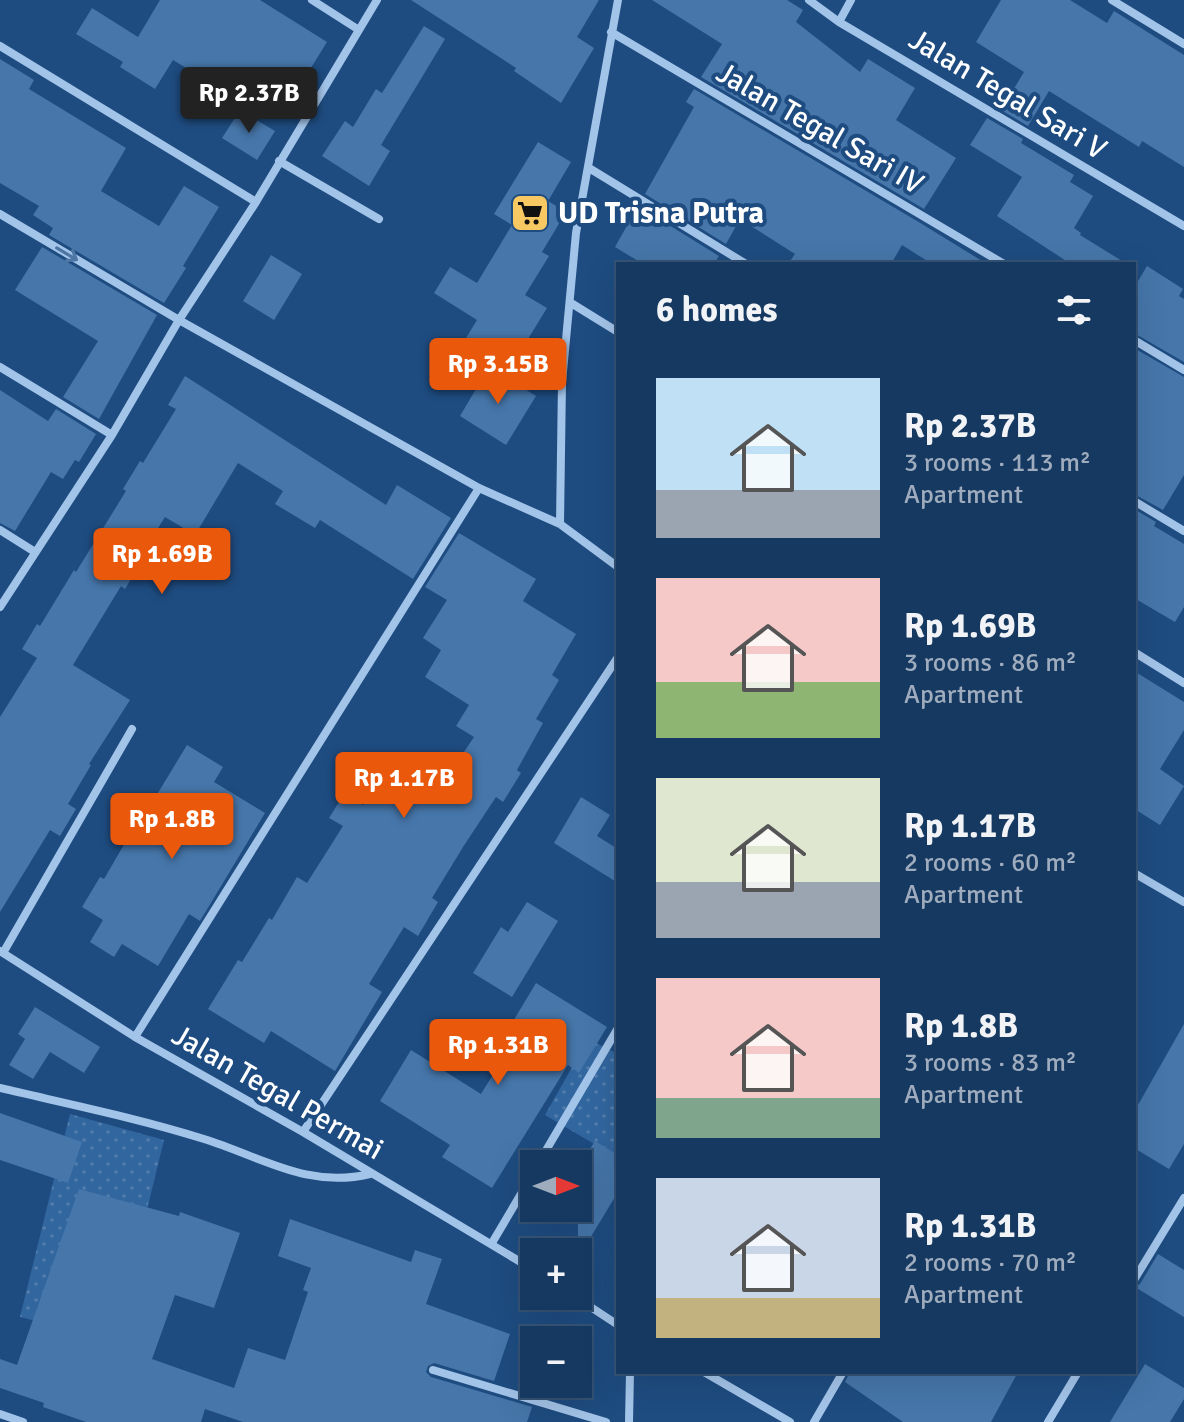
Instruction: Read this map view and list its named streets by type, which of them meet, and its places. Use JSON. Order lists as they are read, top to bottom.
{
  "streets": {
    "street": ["Jalan Tegal Sari V", "Jalan Tegal Sari IV", "Jalan Tegal Permai"]
  },
  "places": {
    "supermarket": ["UD Trisna Putra"]
  },
  "north": "right",
  "page": {
    "price": [
      "Rp 2.37B",
      "Rp 3.15B",
      "Rp 1.69B",
      "Rp 1.17B",
      "Rp 1.8B",
      "Rp 1.31B"
    ],
    "heading": "6 homes",
    "list": [
      {
        "name": "Rp 2.37B",
        "note": "3 rooms · 113 m² · Apartment"
      },
      {
        "name": "Rp 1.69B",
        "note": "3 rooms · 86 m² · Apartment"
      },
      {
        "name": "Rp 1.17B",
        "note": "2 rooms · 60 m² · Apartment"
      },
      {
        "name": "Rp 1.8B",
        "note": "3 rooms · 83 m² · Apartment"
      },
      {
        "name": "Rp 1.31B",
        "note": "2 rooms · 70 m² · Apartment"
      }
    ],
    "map_buttons": ["+", "−"]
  }
}
